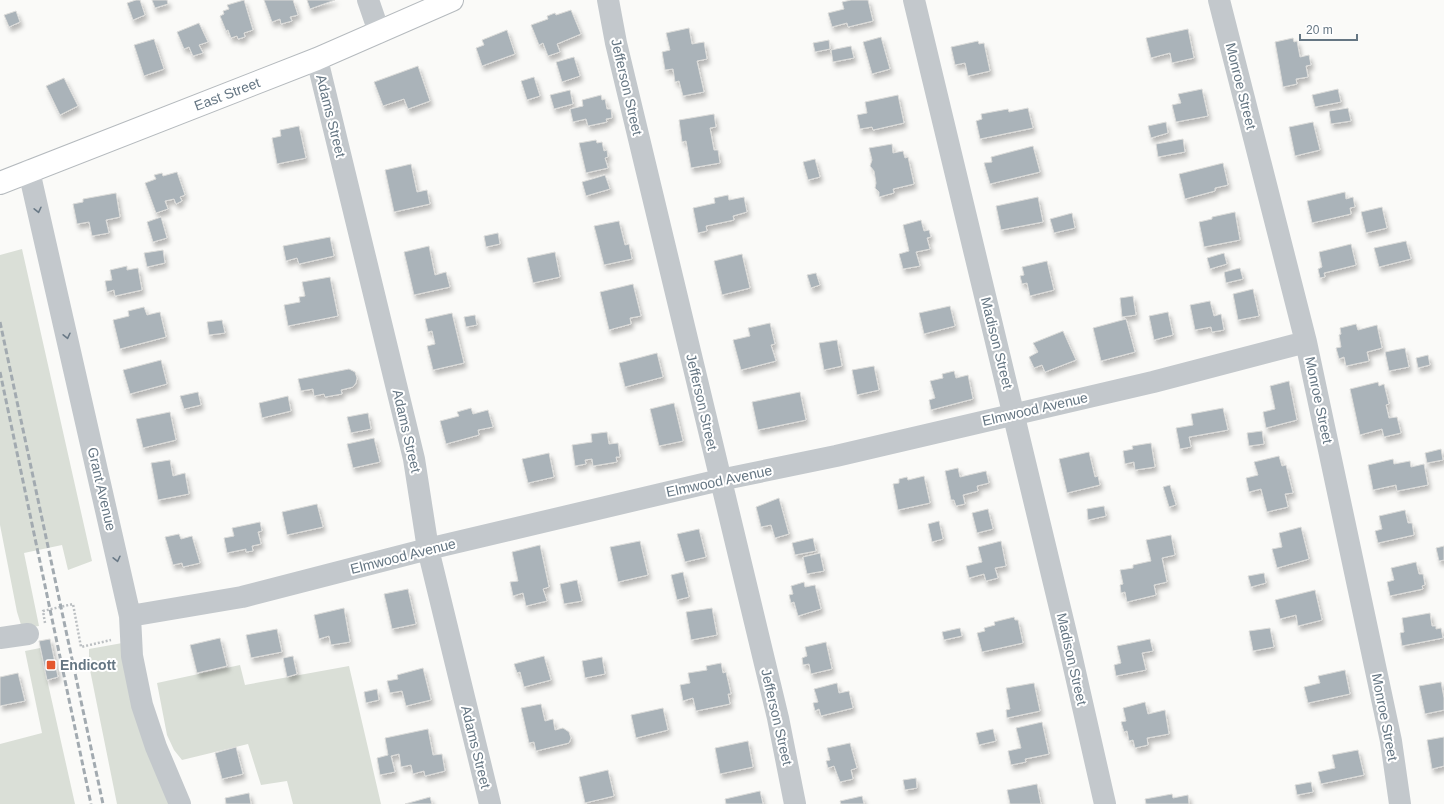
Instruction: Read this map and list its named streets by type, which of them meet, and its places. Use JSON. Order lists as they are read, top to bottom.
{
  "streets": {
    "main road": ["East Street"],
    "street": [
      "Monroe Street",
      "Jefferson Street",
      "Adams Street",
      "Madison Street",
      "Elmwood Avenue",
      "Grant Avenue"
    ]
  },
  "crossings": [
    ["Monroe Street", "Elmwood Avenue"],
    ["Jefferson Street", "Elmwood Avenue"],
    ["East Street", "Adams Street"],
    ["East Street", "Grant Avenue"],
    ["Adams Street", "Elmwood Avenue"],
    ["Madison Street", "Elmwood Avenue"],
    ["Elmwood Avenue", "Grant Avenue"]
  ],
  "one_way": ["Grant Avenue"],
  "places": {
    "transit": ["Endicott"]
  },
  "scale_bar": "20 m"
}
